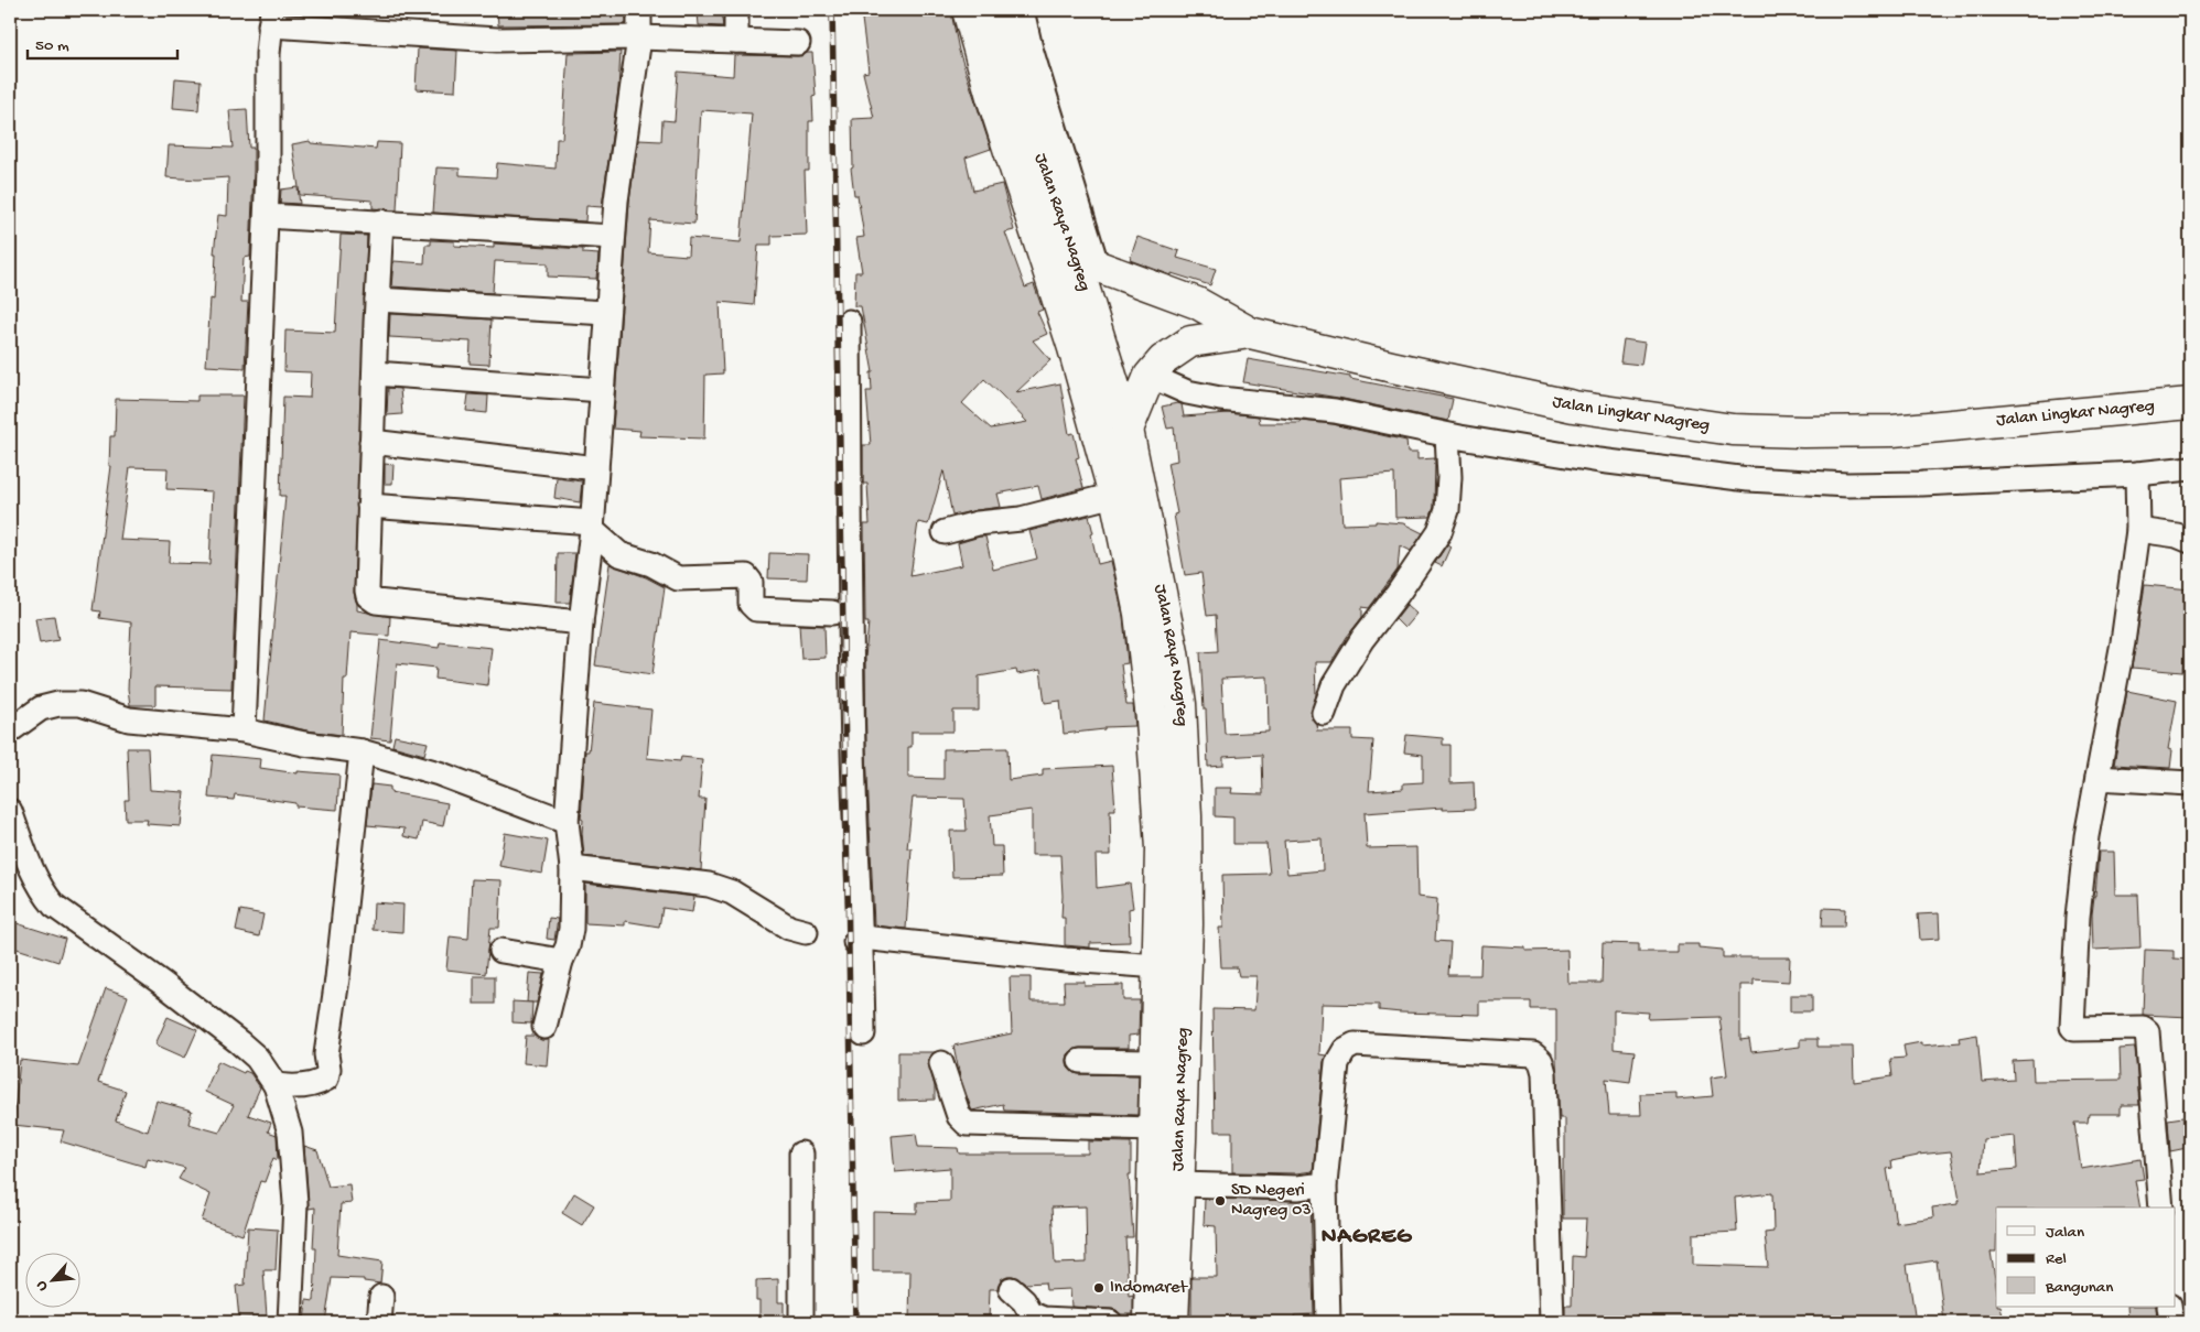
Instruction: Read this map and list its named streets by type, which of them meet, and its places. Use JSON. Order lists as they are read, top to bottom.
{
  "streets": {
    "highway": ["Jalan Raya Nagreg", "Jalan Lingkar Nagreg"]
  },
  "crossings": [
    ["Jalan Raya Nagreg", "Jalan Lingkar Nagreg"]
  ],
  "districts": ["NAGREG"],
  "places": ["SD Negeri Nagreg 03", "Indomaret"],
  "legend": ["Jalan", "Rel", "Bangunan"],
  "scale_bar": "50 m",
  "north": "bottom left"
}
